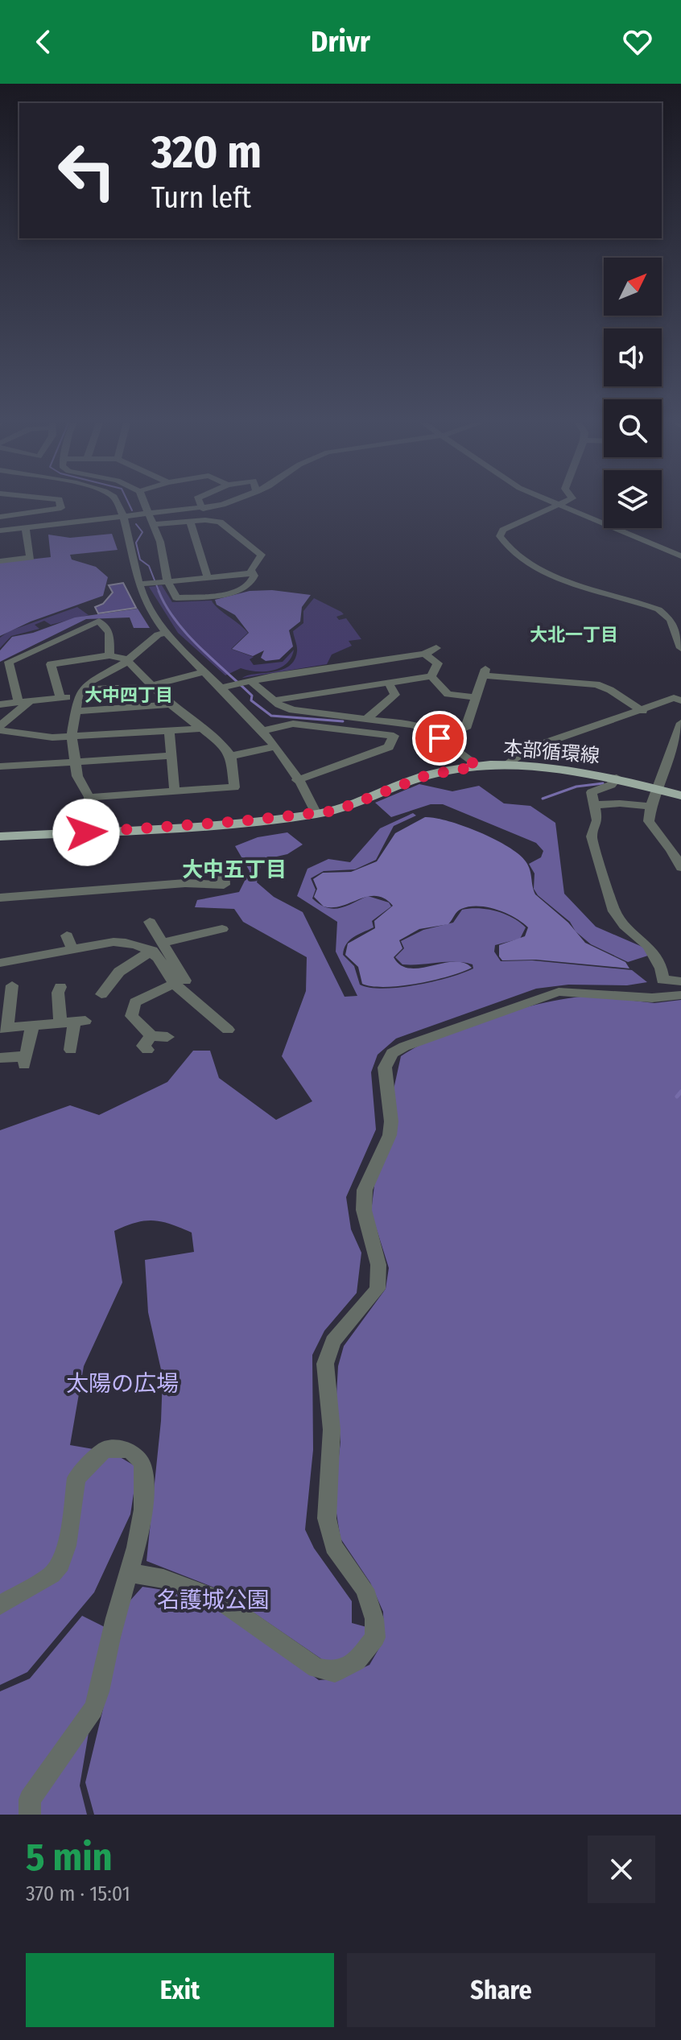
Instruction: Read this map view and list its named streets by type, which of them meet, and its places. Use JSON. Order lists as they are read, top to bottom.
{
  "streets": {
    "main road": ["本部循環線"]
  },
  "districts": ["大北一丁目", "大中四丁目", "大中五丁目"],
  "parks": ["太陽の広場", "名護城公園"],
  "north": "top right",
  "page": {
    "header": "Drivr",
    "turn": ["320 m", "Turn left"],
    "heading": ["5 min", "370 m · 15:01"],
    "buttons": ["Exit", "Share"]
  }
}
